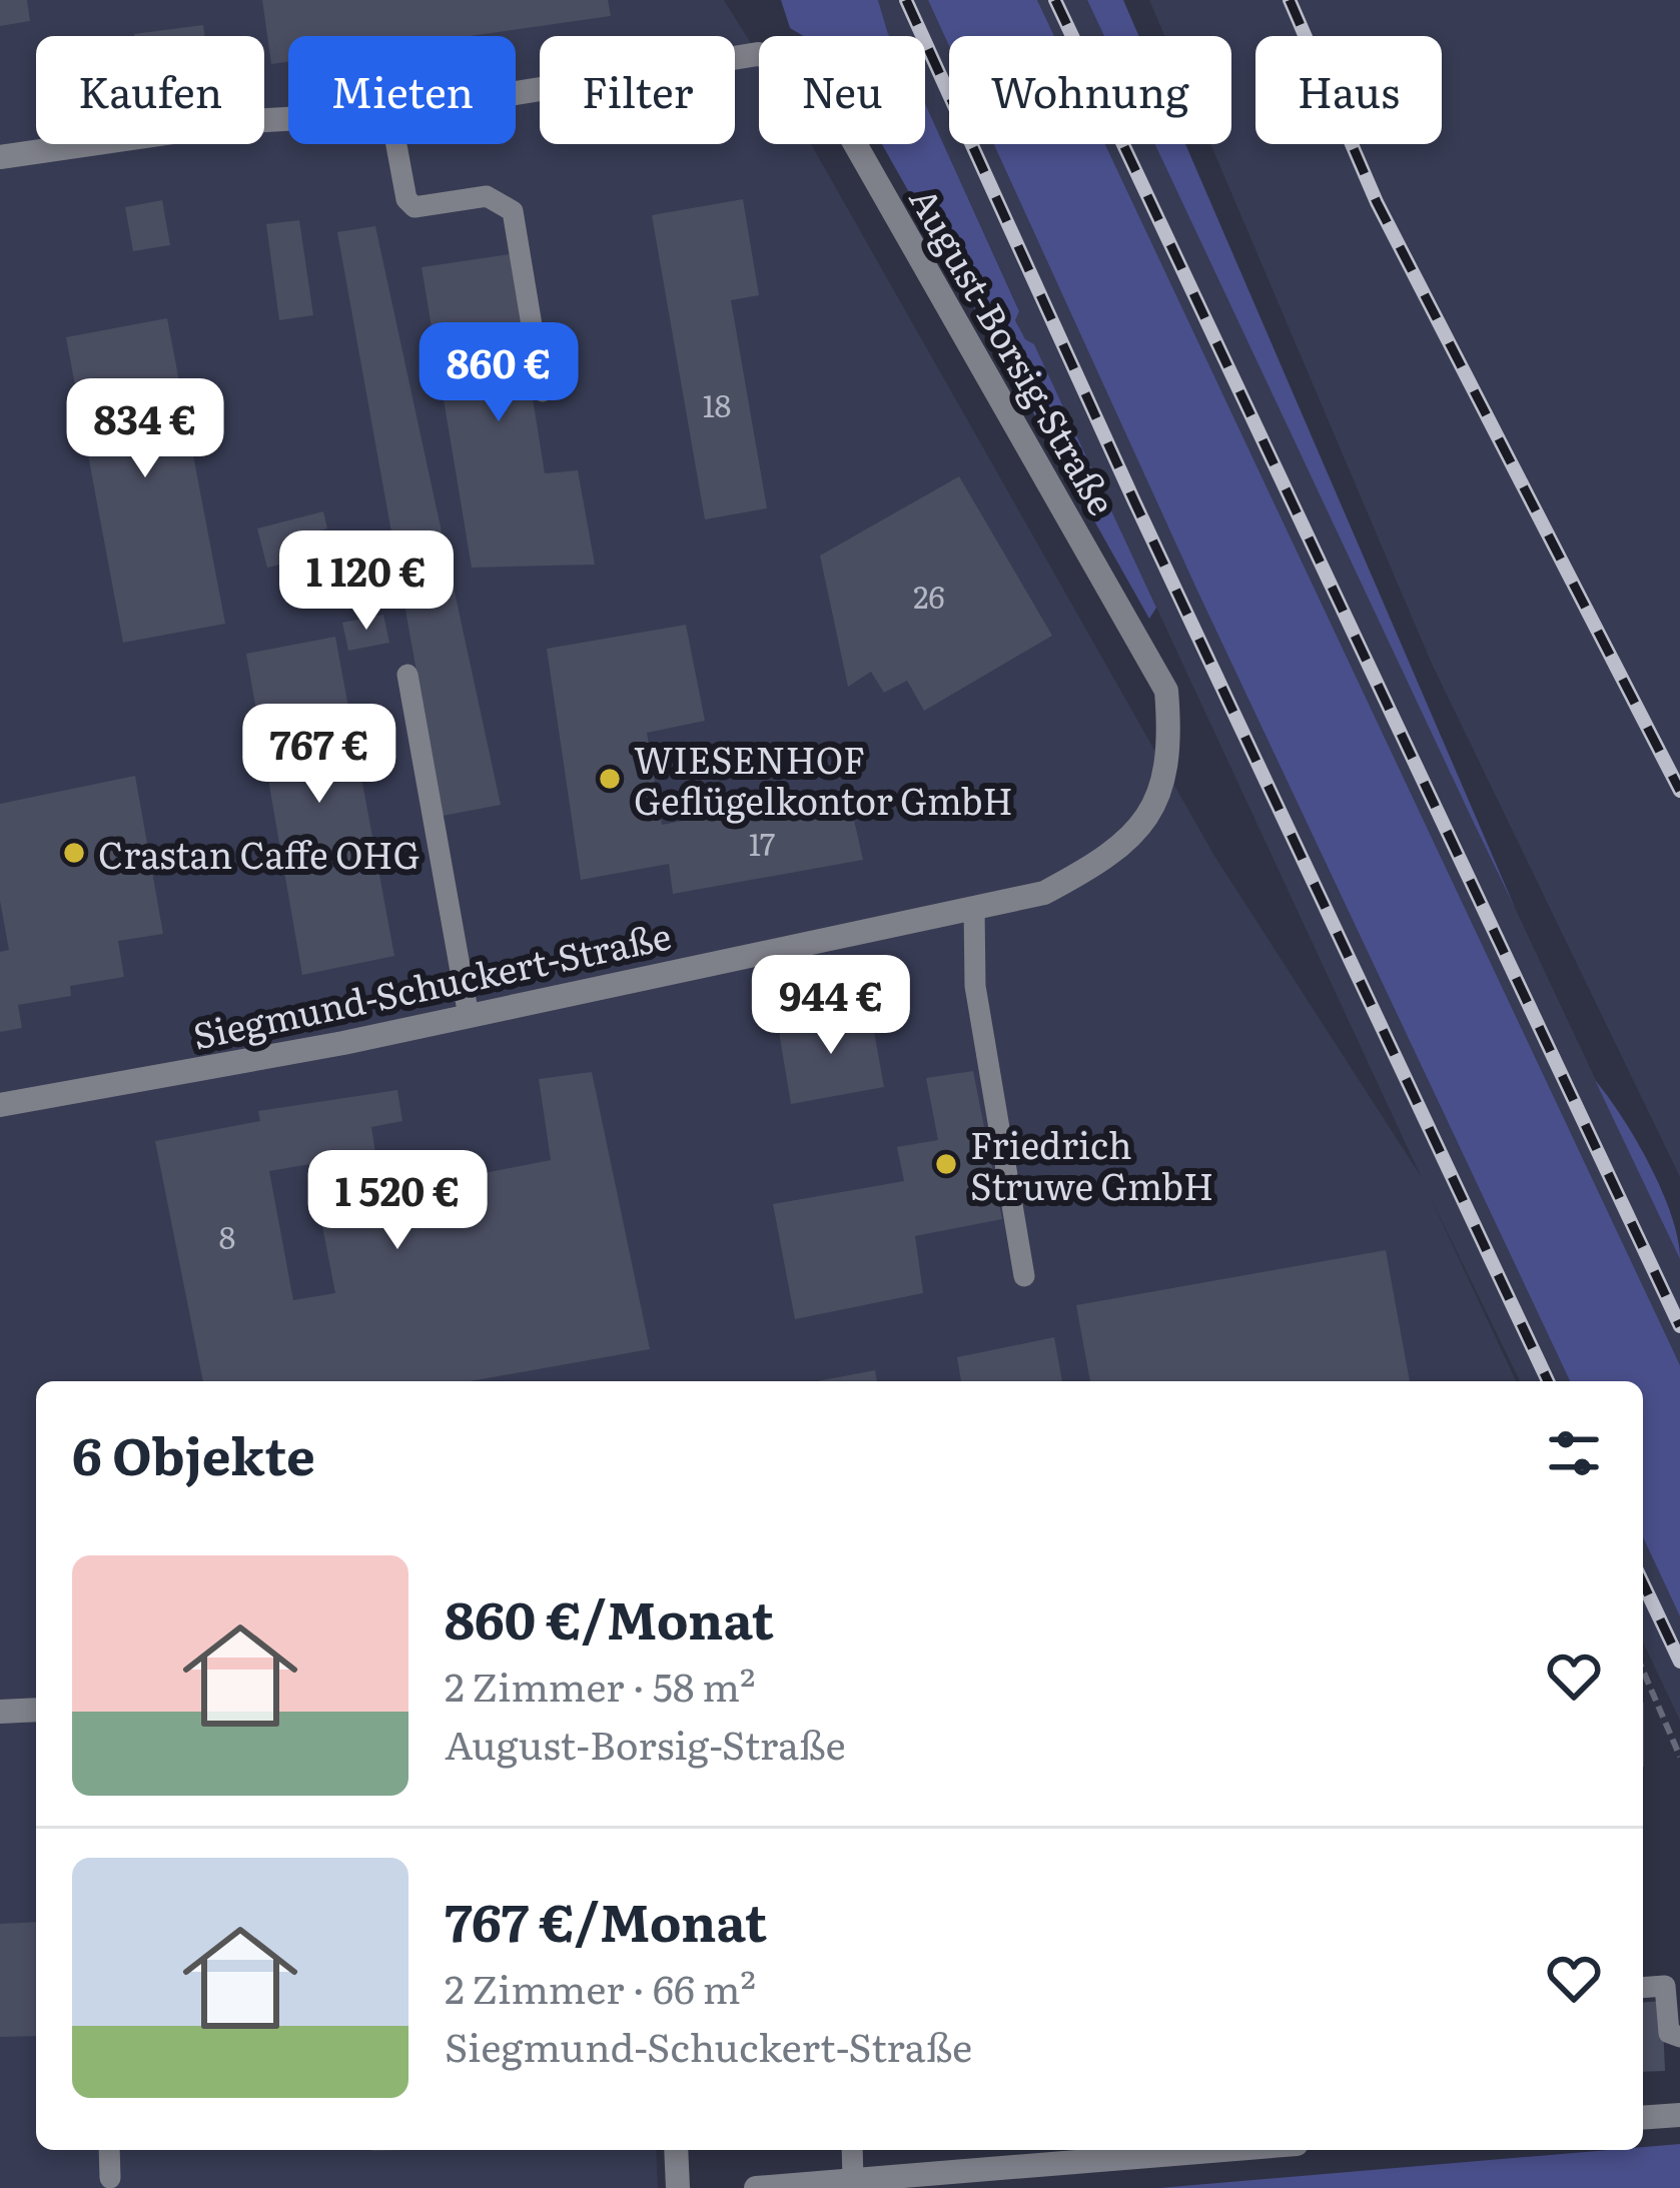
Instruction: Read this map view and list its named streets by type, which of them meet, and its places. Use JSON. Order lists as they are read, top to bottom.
{
  "streets": {
    "street": ["August-Borsig-Straße", "Siegmund-Schuckert-Straße"]
  },
  "crossings": [
    ["August-Borsig-Straße", "Siegmund-Schuckert-Straße"]
  ],
  "places": ["WIESENHOF Geflügelkontor GmbH", "Crastan Caffe OHG", "Friedrich Struwe GmbH"],
  "house_numbers": [
    "18",
    "26",
    "17",
    "8"
  ],
  "page": {
    "chip": [
      "Kaufen",
      "Mieten",
      "Filter",
      "Neu",
      "Wohnung",
      "Haus"
    ],
    "price": [
      "860 €",
      "834 €",
      "1 120 €",
      "767 €",
      "944 €",
      "1 520 €"
    ],
    "heading": "6 Objekte",
    "list": [
      {
        "name": "860 €/Monat",
        "note": "2 Zimmer · 58 m² · August-Borsig-Straße"
      },
      {
        "name": "767 €/Monat",
        "note": "2 Zimmer · 66 m² · Siegmund-Schuckert-Straße"
      }
    ]
  }
}
